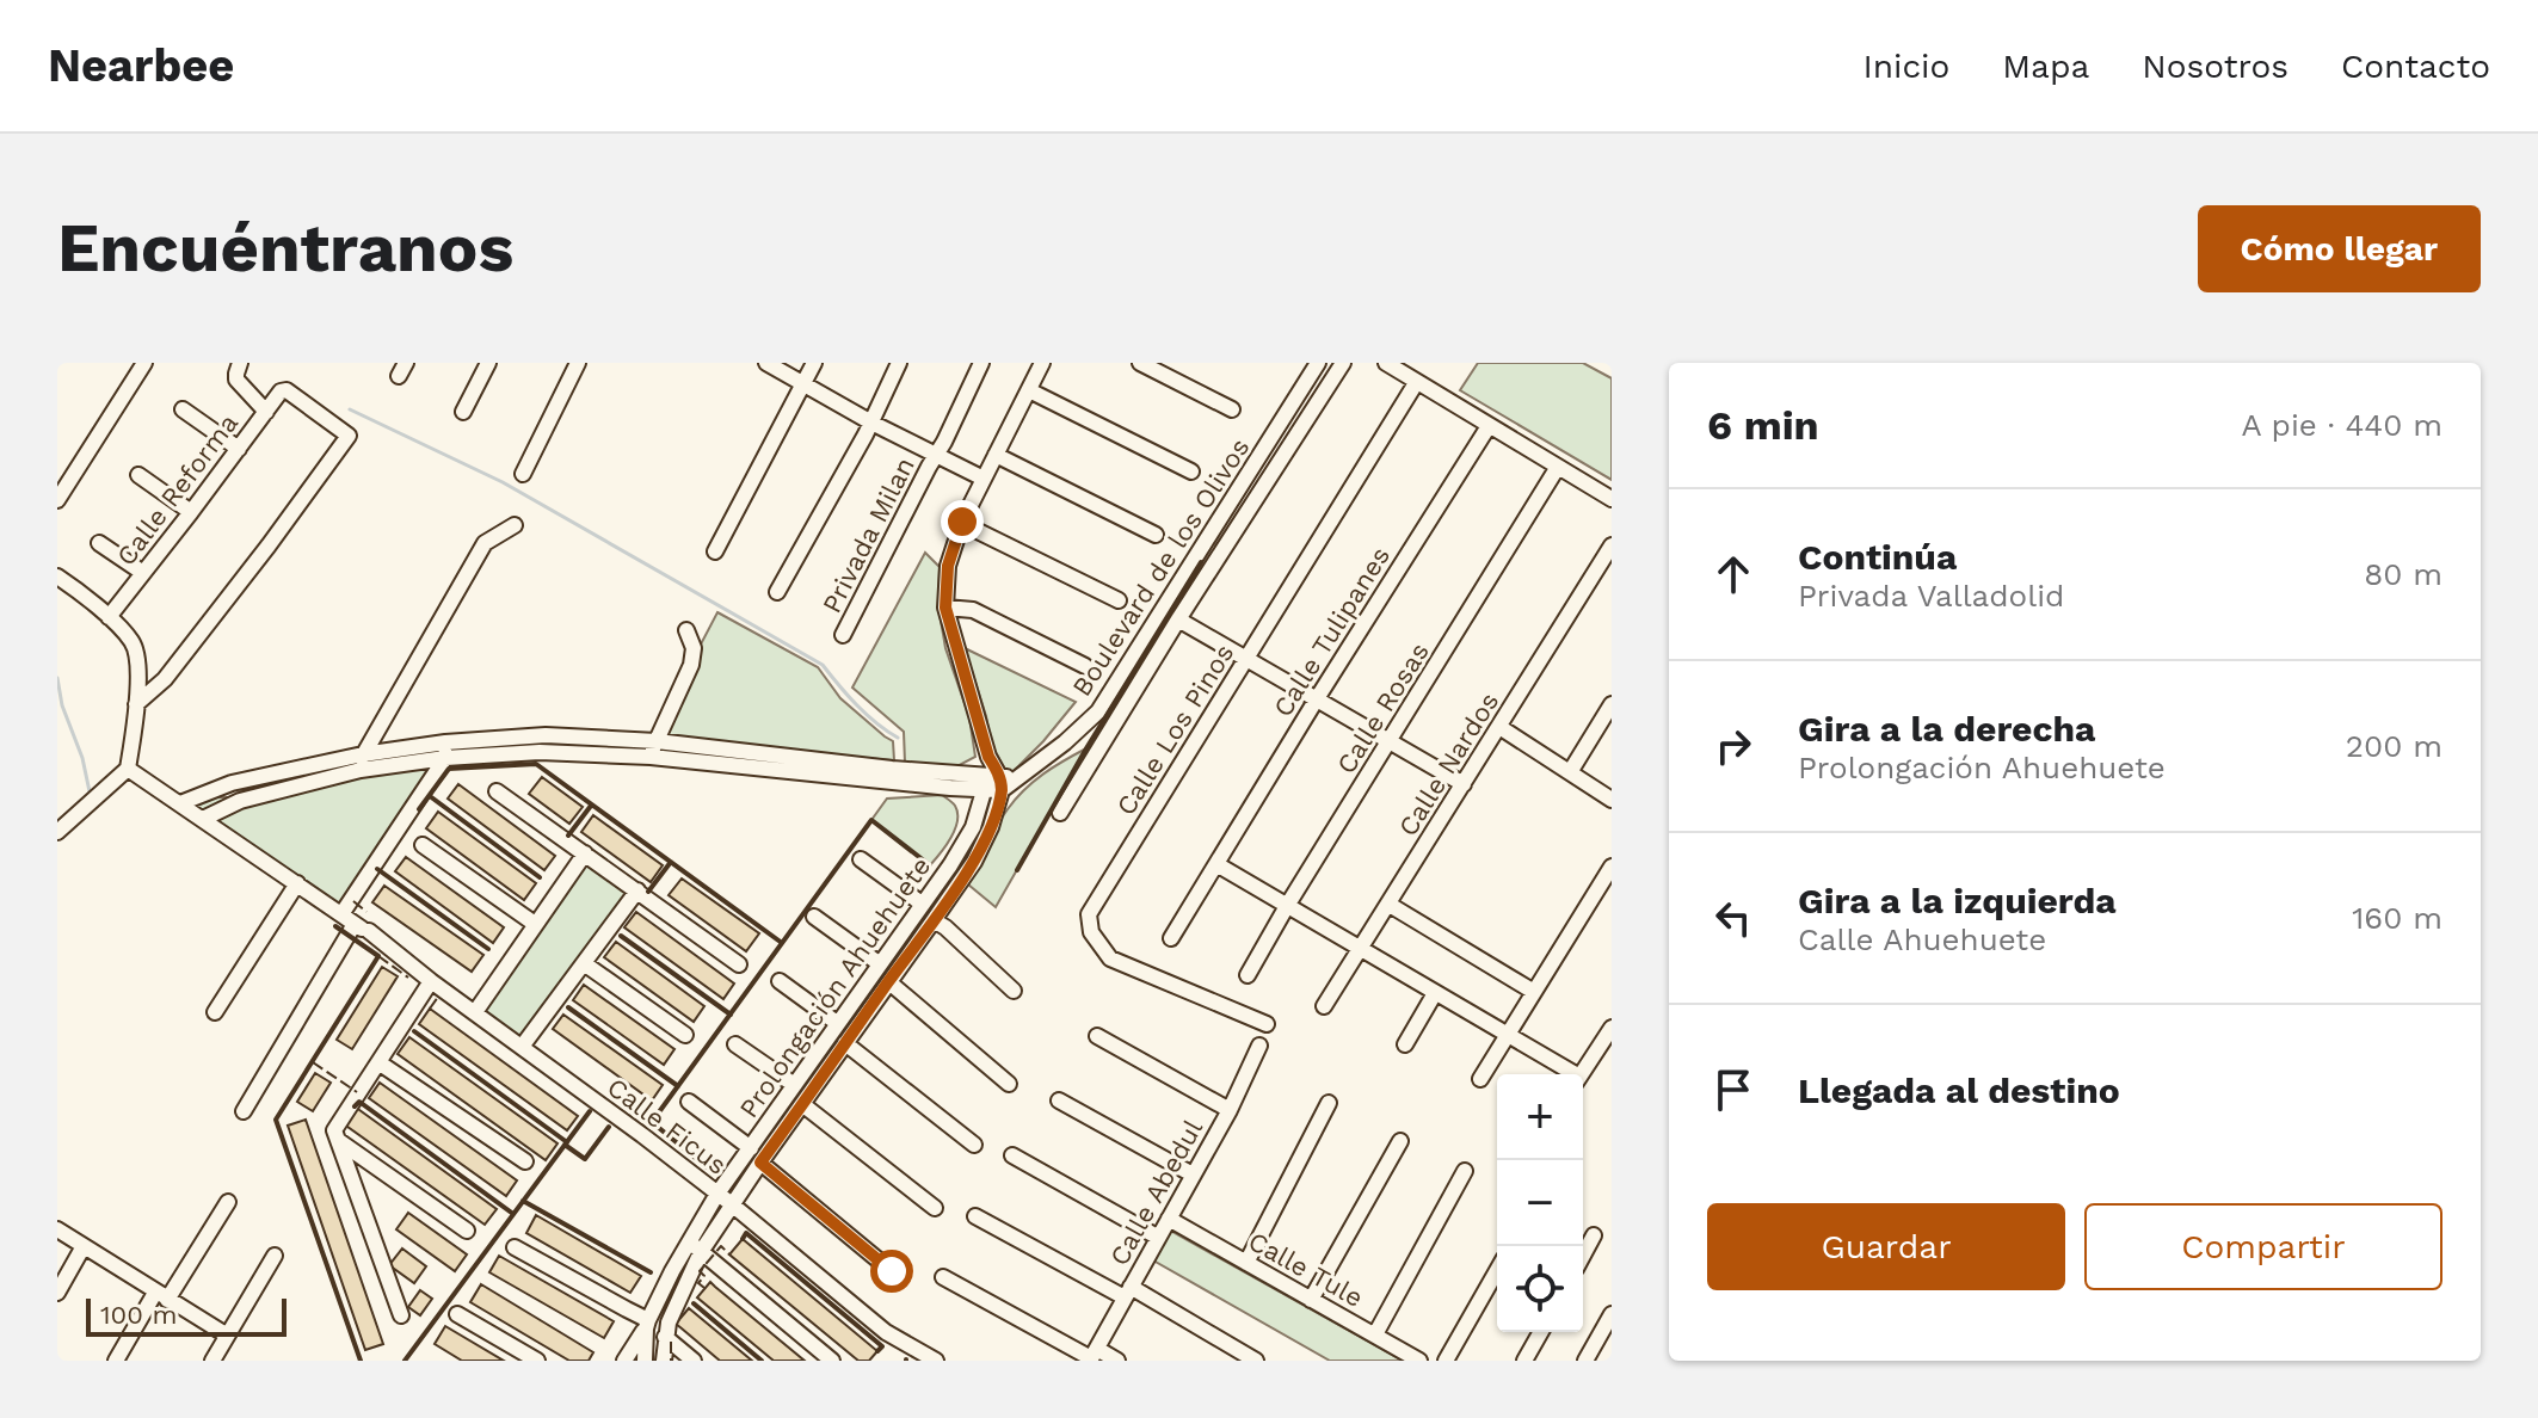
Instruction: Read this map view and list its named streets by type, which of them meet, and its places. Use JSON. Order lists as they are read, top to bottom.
{
  "streets": {
    "street": [
      "Calle Reforma",
      "Privada Milan",
      "Boulevard de los Olivos",
      "Calle Tulipanes",
      "Calle Rosas",
      "Calle Los Pinos",
      "Calle Nardos",
      "Prolongación Ahuehuete",
      "Calle Ficus",
      "Calle Abedul",
      "Calle Tule"
    ]
  },
  "crossings": [
    ["Boulevard de los Olivos", "Prolongación Ahuehuete"],
    ["Prolongación Ahuehuete", "Calle Ficus"],
    ["Calle Abedul", "Calle Tule"]
  ],
  "scale_bar": "100 m",
  "page": {
    "header": "Nearbee",
    "nav": [
      "Inicio",
      "Mapa",
      "Nosotros",
      "Contacto"
    ],
    "buttons": [
      "Cómo llegar",
      ["Guardar", "Compartir"]
    ],
    "title": "Encuéntranos",
    "heading": ["6 min", "A pie · 440 m"],
    "list": [
      ["Continúa", "Privada Valladolid", "80 m"],
      ["Gira a la derecha", "Prolongación Ahuehuete", "200 m"],
      ["Gira a la izquierda", "Calle Ahuehuete", "160 m"],
      "Llegada al destino"
    ],
    "map_buttons": ["+", "−"],
    "scale": "100 m"
  }
}
